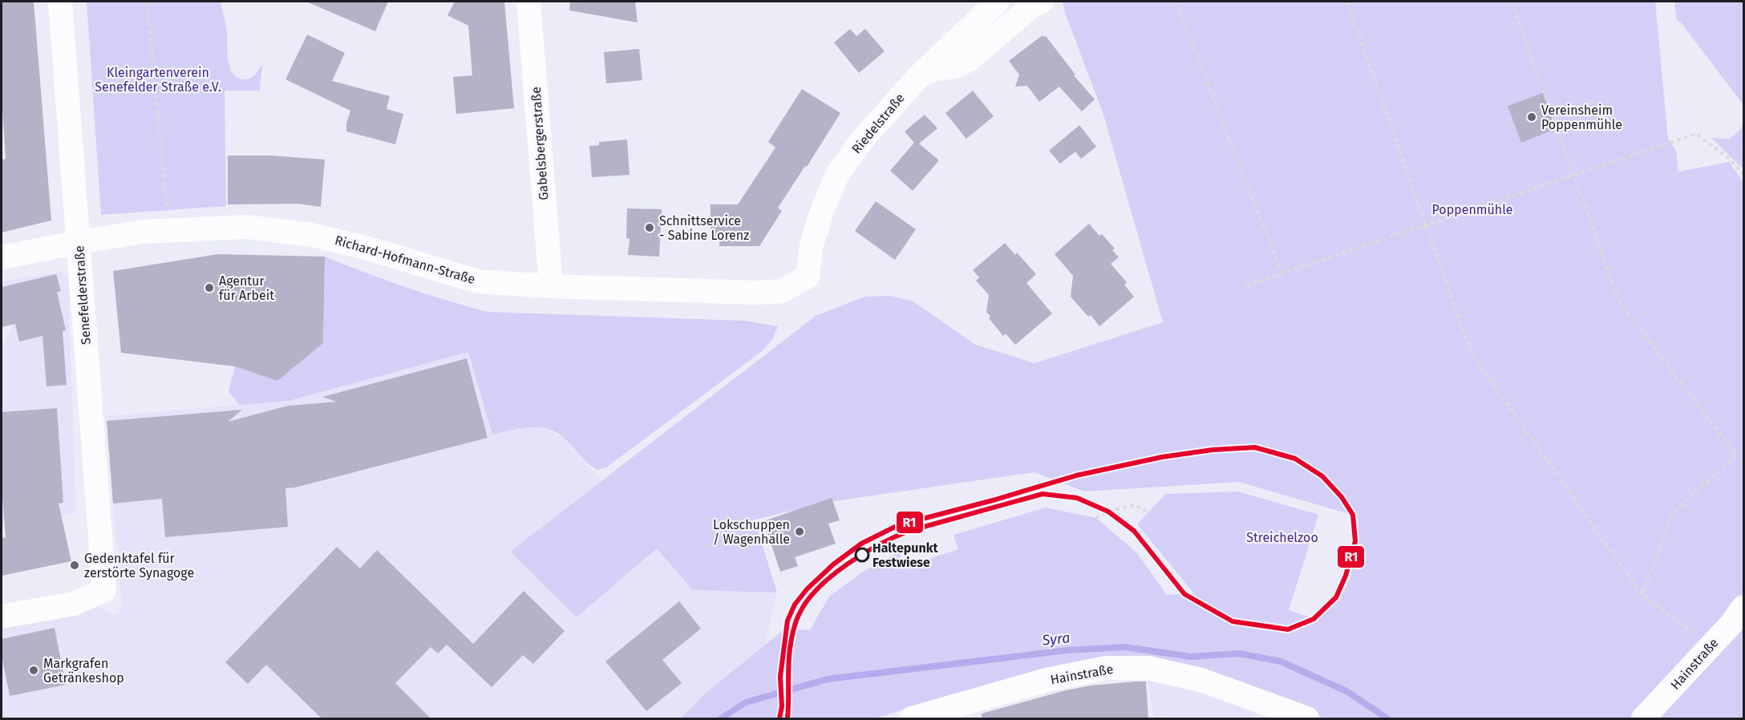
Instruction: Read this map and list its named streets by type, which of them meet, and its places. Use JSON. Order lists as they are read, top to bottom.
{
  "streets": {
    "street": [
      "Riedelstraße",
      "Gabelsbergerstraße",
      "Richard-Hofmann-Straße",
      "Senefelderstraße",
      "Hainstraße"
    ]
  },
  "crossings": [
    ["Riedelstraße", "Richard-Hofmann-Straße"],
    ["Gabelsbergerstraße", "Richard-Hofmann-Straße"],
    ["Richard-Hofmann-Straße", "Senefelderstraße"]
  ],
  "water": ["Syra"],
  "parks": ["Kleingartenverein Senefelder Straße e.V.", "Poppenmühle", "Streichelzoo"],
  "places": [
    "Vereinsheim Poppenmühle",
    "Schnittservice - Sabine Lorenz",
    "Agentur für Arbeit",
    "Lokschuppen / Wagenhalle",
    "Haltepunkt Festwiese",
    "Gedenktafel für zerstörte Synagoge",
    "Markgrafen Getränkeshop"
  ],
  "lines": ["transit line R1"]
}
